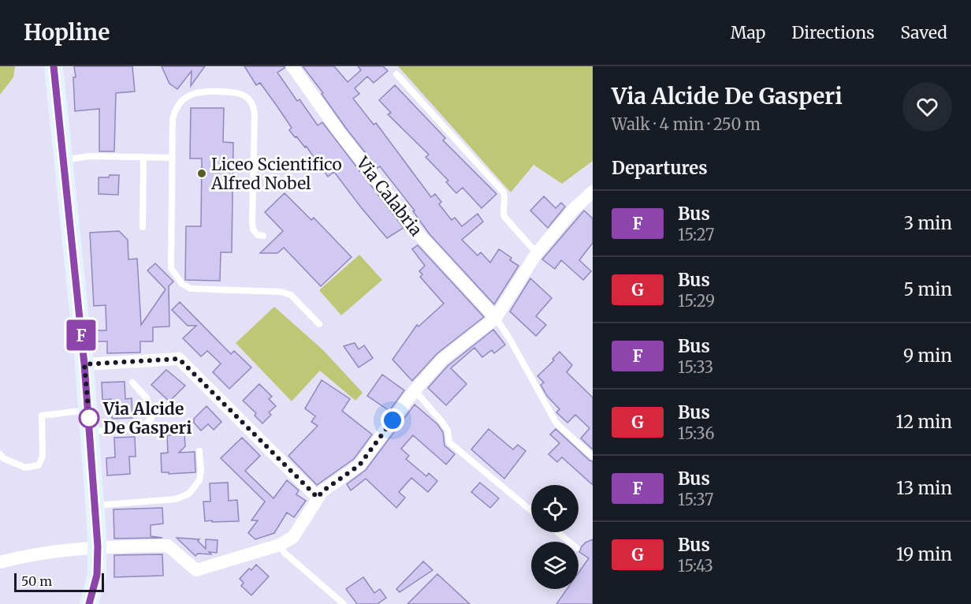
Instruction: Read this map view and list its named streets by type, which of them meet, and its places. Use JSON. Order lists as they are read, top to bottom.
{
  "streets": {
    "street": ["Via Calabria"]
  },
  "places": ["Liceo Scientifico Alfred Nobel", "Via Alcide De Gasperi"],
  "lines": ["bus line F"],
  "scale_bar": "50 m",
  "page": {
    "header": "Hopline",
    "nav": ["Map", "Directions", "Saved"],
    "on_map": "F",
    "heading": [
      ["Via Alcide De Gasperi", "Walk · 4 min · 250 m"],
      "Departures"
    ],
    "list": [
      {
        "mark": "F",
        "name": "Bus",
        "note": "15:27",
        "value": "3 min"
      },
      {
        "mark": "G",
        "name": "Bus",
        "note": "15:29",
        "value": "5 min"
      },
      {
        "mark": "F",
        "name": "Bus",
        "note": "15:33",
        "value": "9 min"
      },
      {
        "mark": "G",
        "name": "Bus",
        "note": "15:36",
        "value": "12 min"
      },
      {
        "mark": "F",
        "name": "Bus",
        "note": "15:37",
        "value": "13 min"
      },
      {
        "mark": "G",
        "name": "Bus",
        "note": "15:43",
        "value": "19 min"
      }
    ],
    "scale": "50 m"
  }
}
